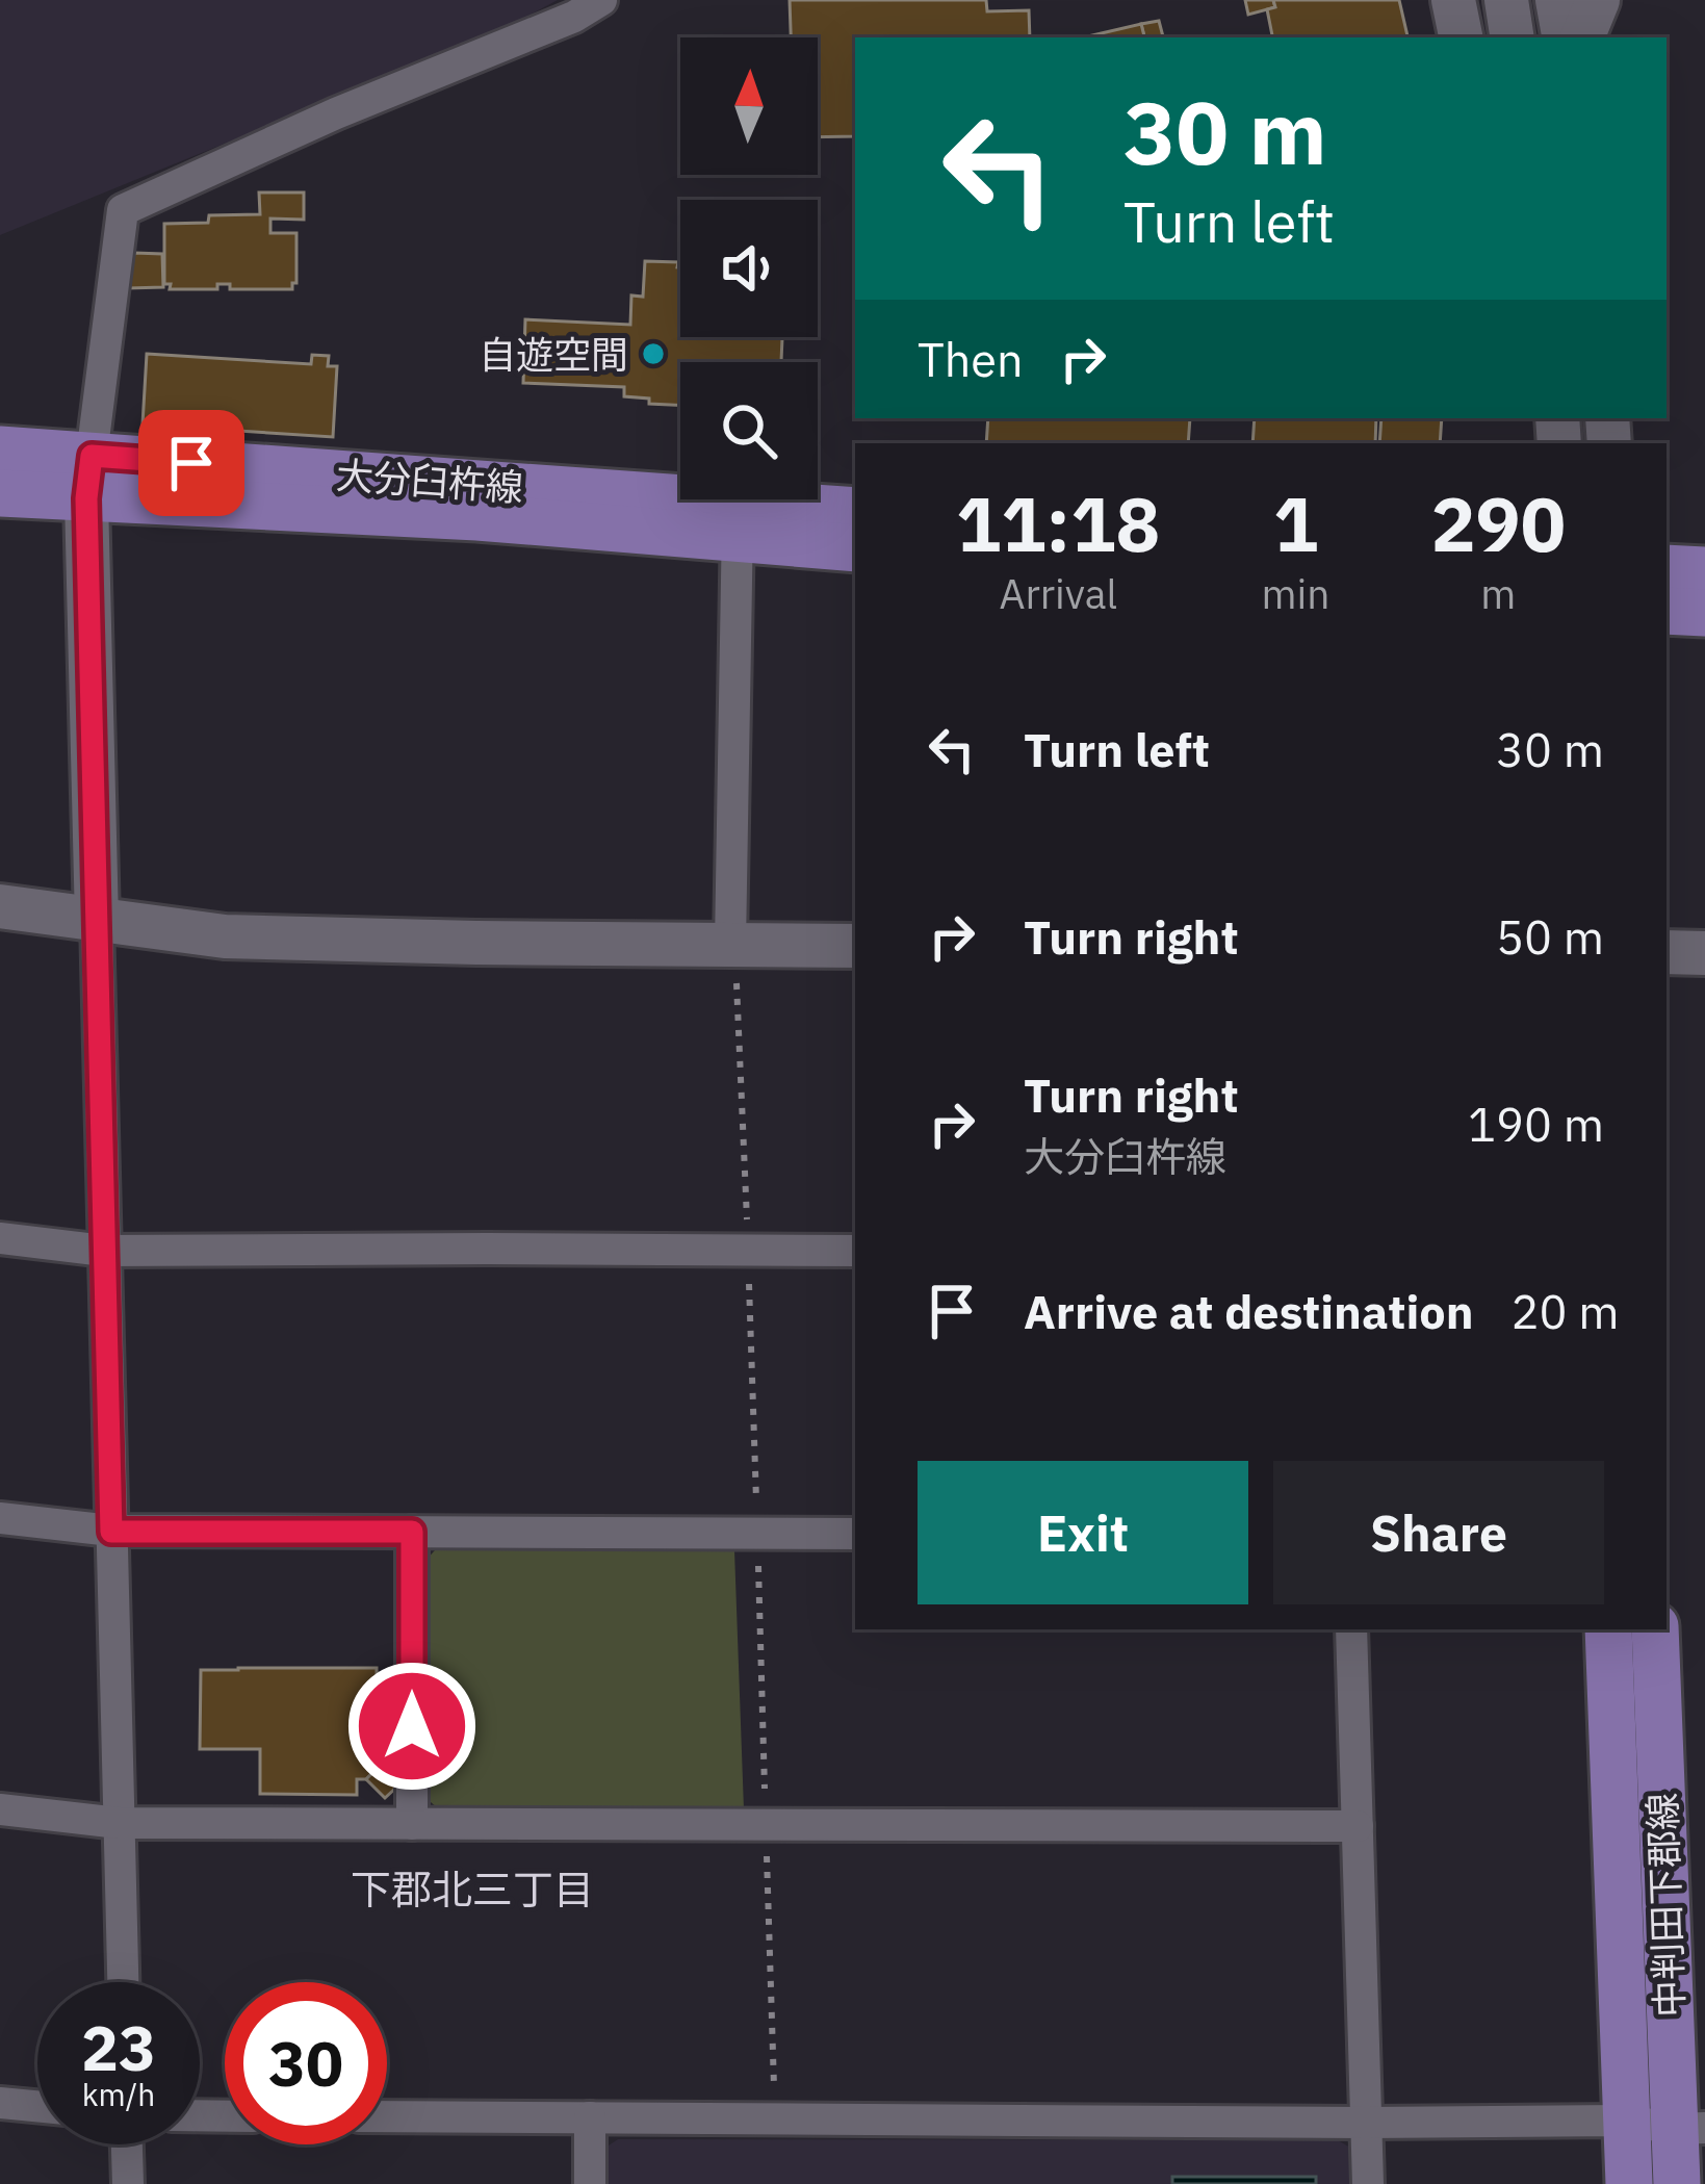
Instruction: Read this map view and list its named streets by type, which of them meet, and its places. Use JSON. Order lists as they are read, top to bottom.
{
  "streets": {
    "main road": ["大分臼杵線", "中判田下郡線"]
  },
  "districts": ["下郡北三丁目"],
  "places": ["自遊空間"],
  "north": "top",
  "page": {
    "turn": ["30 m", "Turn left"],
    "then": "Then",
    "eta": [
      "11:18",
      "Arrival",
      "1",
      "min",
      "290",
      "m"
    ],
    "list": [
      {
        "name": "Turn left",
        "value": "30 m"
      },
      {
        "name": "Turn right",
        "value": "50 m"
      },
      {
        "name": "Turn right",
        "note": "大分臼杵線",
        "value": "190 m"
      },
      {
        "name": "Arrive at destination",
        "value": "20 m"
      }
    ],
    "buttons": ["Exit", "Share"],
    "speed": "23 km/h",
    "limit": "30"
  }
}
